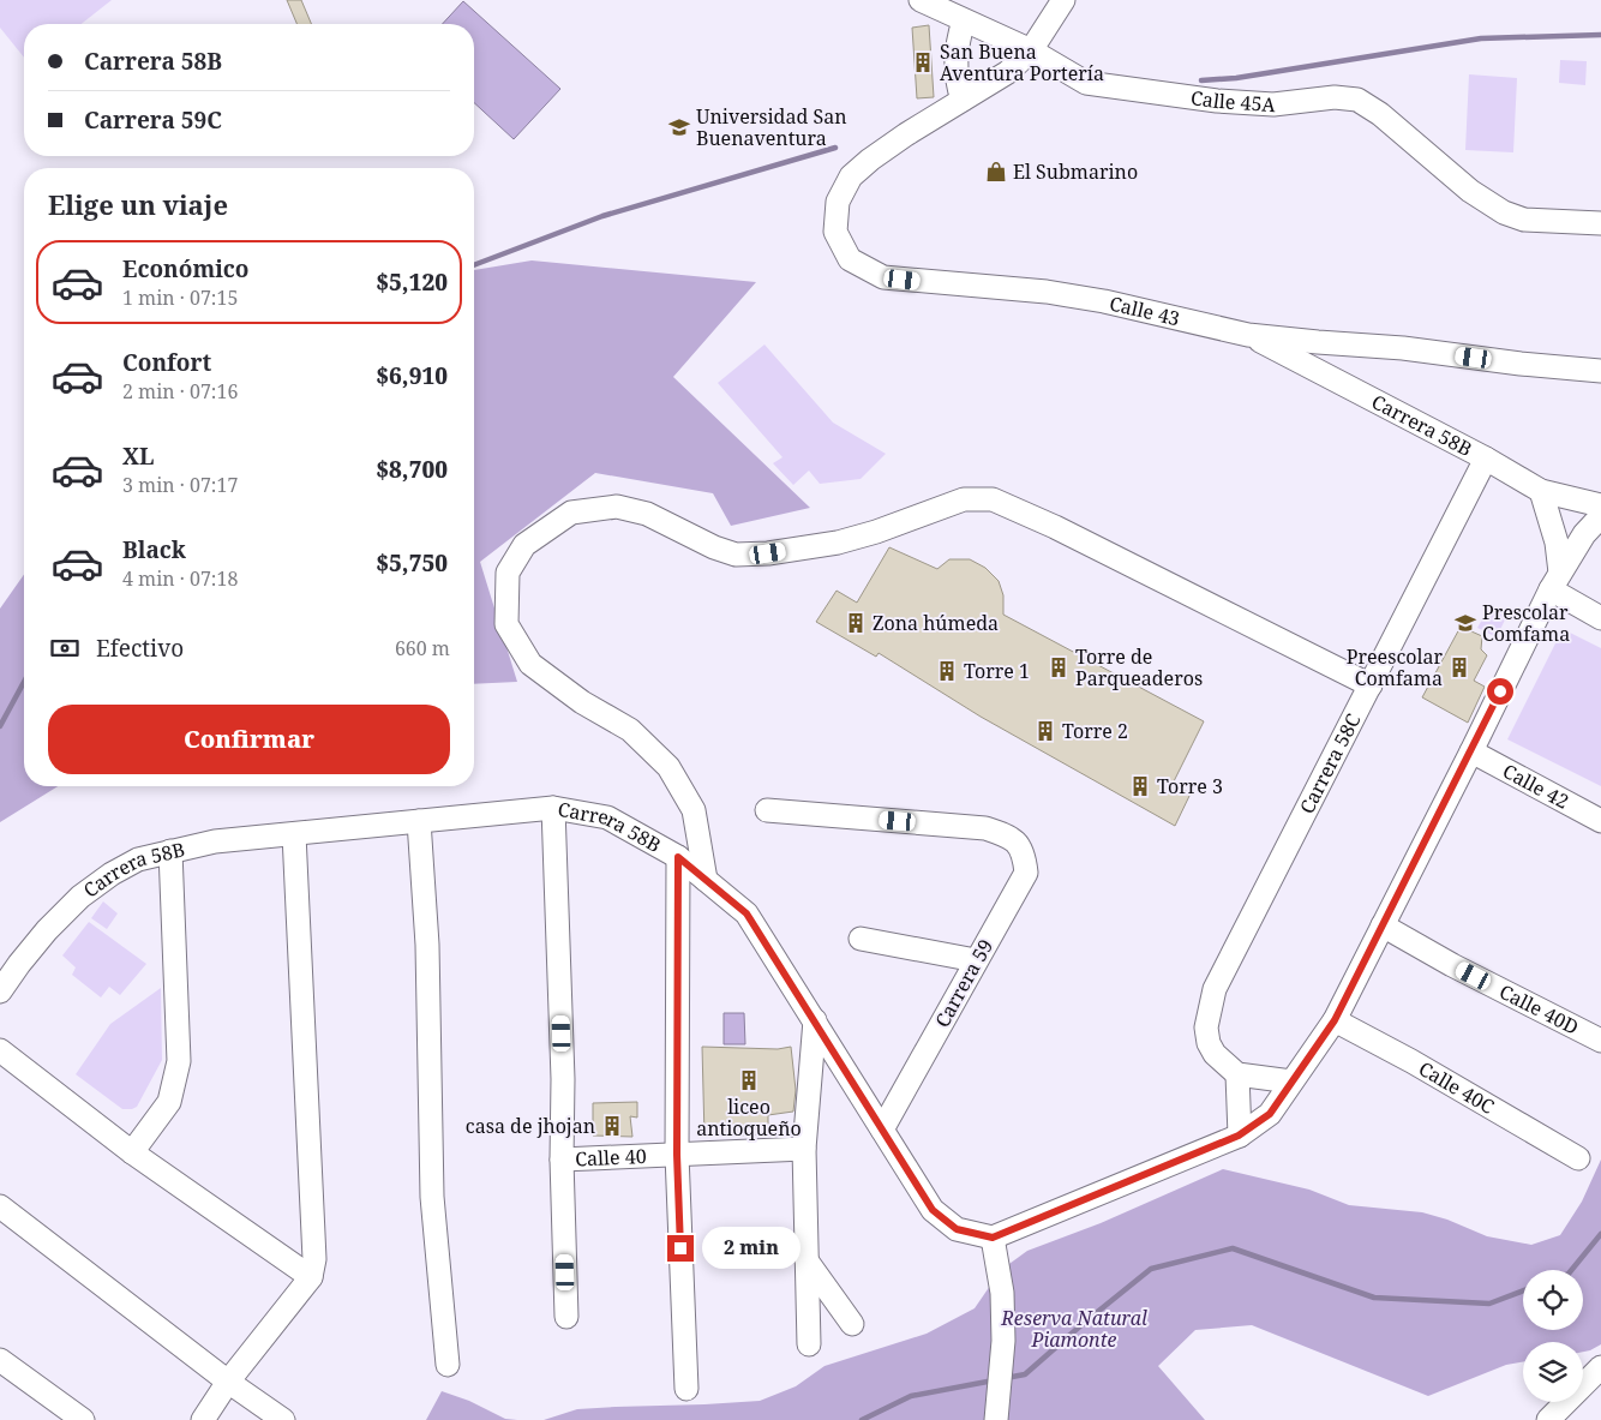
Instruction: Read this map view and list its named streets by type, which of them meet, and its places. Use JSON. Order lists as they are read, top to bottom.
{
  "streets": {
    "street": [
      "Calle 45A",
      "Calle 43",
      "Carrera 58B",
      "Carrera 58C",
      "Calle 42",
      "Carrera 59",
      "Calle 40D",
      "Calle 40C",
      "Calle 40"
    ]
  },
  "crossings": [
    ["Calle 45A", "Calle 43"],
    ["Calle 43", "Carrera 58B"],
    ["Carrera 58B", "Carrera 58C"],
    ["Carrera 58B", "Carrera 59"]
  ],
  "parks": ["Reserva Natural Piamonte"],
  "places": {
    "building": [
      "San Buena Aventura Portería",
      "Zona húmeda",
      "Torre de Parqueaderos",
      "Preescolar Comfama",
      "Torre 1",
      "Torre 2",
      "Torre 3",
      "liceo antioqueño",
      "casa de jhojan"
    ],
    "school or university": ["Universidad San Buenaventura", "Prescolar Comfama"],
    "shop": ["El Submarino"]
  },
  "page": {
    "banner": ["Carrera 58B", "Carrera 59C"],
    "heading": "Elige un viaje",
    "list": [
      {
        "name": "Económico",
        "note": "1 min · 07:15",
        "value": "$5,120"
      },
      {
        "name": "Confort",
        "note": "2 min · 07:16",
        "value": "$6,910"
      },
      {
        "name": "XL",
        "note": "3 min · 07:17",
        "value": "$8,700"
      },
      {
        "name": "Black",
        "note": "4 min · 07:18",
        "value": "$5,750"
      }
    ],
    "pay": ["Efectivo", "660 m"],
    "buttons": "Confirmar",
    "bubble": "2 min"
  }
}
